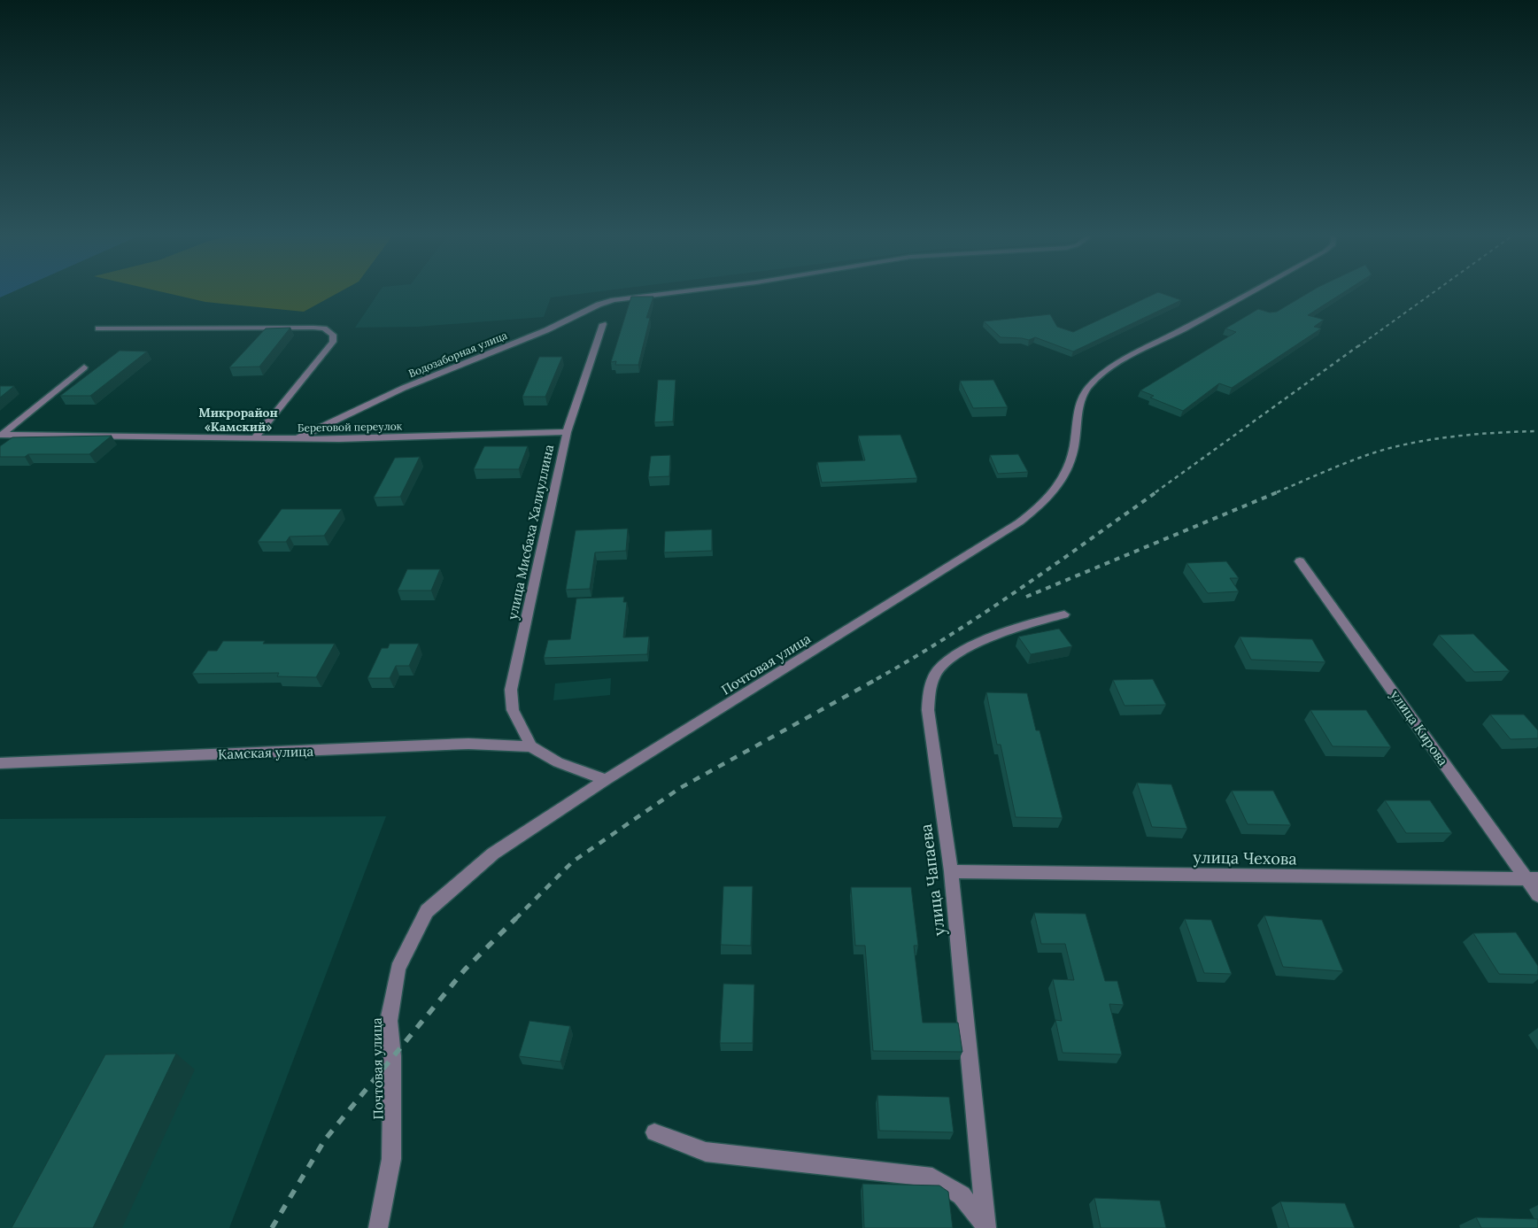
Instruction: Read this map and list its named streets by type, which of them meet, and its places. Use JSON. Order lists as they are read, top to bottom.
{
  "streets": {
    "street": [
      "Водозаборная улица",
      "Береговой переулок",
      "улица Мисбаха Халиуллина",
      "Почтовая улица",
      "улица Кирова",
      "Камская улица",
      "улица Чехова",
      "улица Чапаева"
    ]
  },
  "crossings": [
    ["Водозаборная улица", "Береговой переулок"],
    ["Береговой переулок", "улица Мисбаха Халиуллина"],
    ["улица Мисбаха Халиуллина", "Камская улица"],
    ["улица Кирова", "улица Чехова"],
    ["улица Чехова", "улица Чапаева"]
  ],
  "districts": ["Микрорайон «Камский»"]
}
